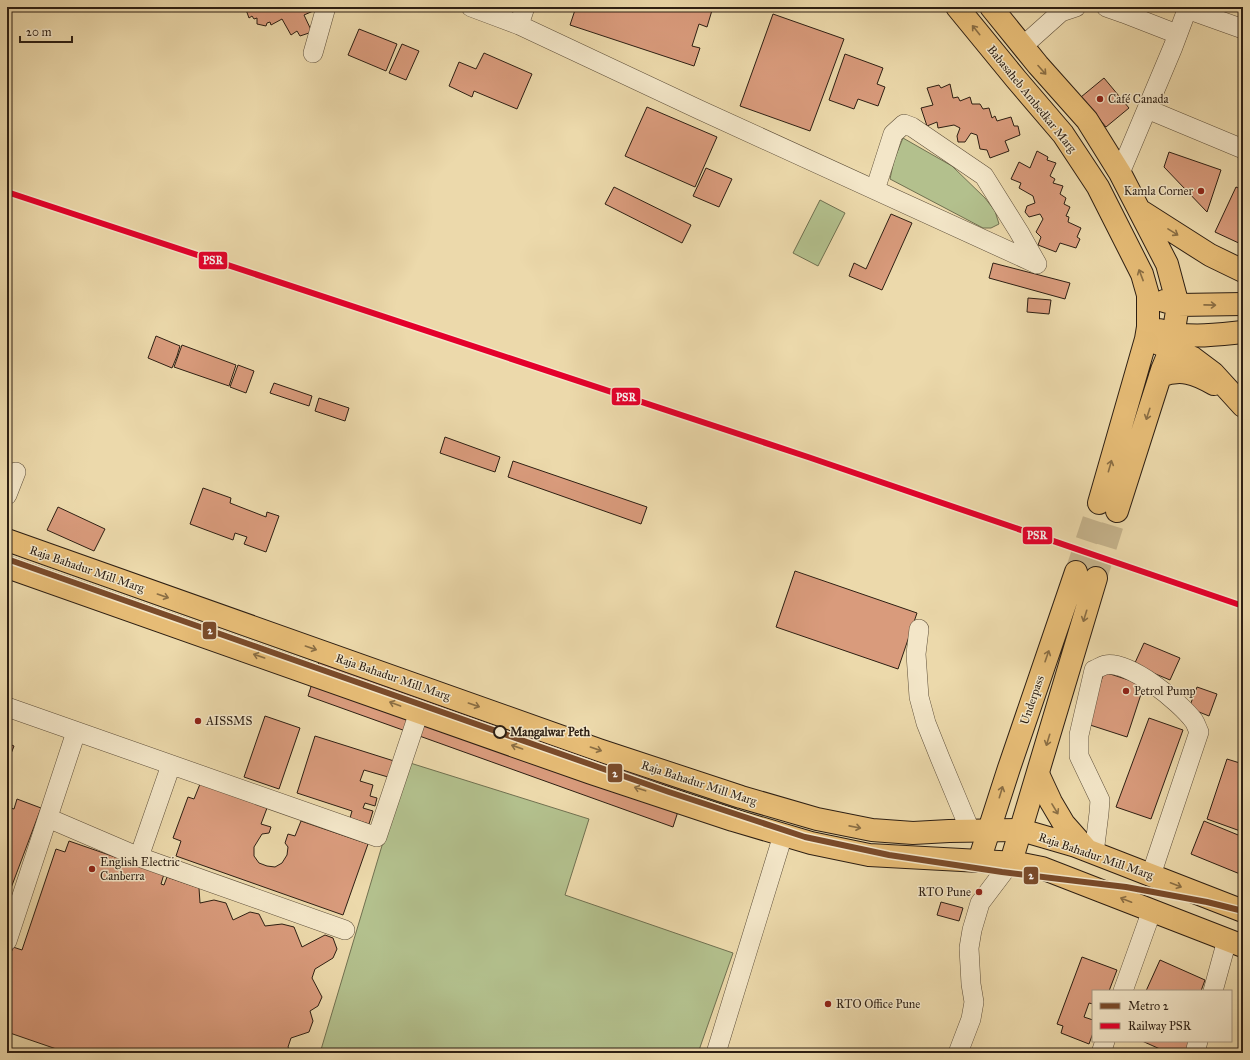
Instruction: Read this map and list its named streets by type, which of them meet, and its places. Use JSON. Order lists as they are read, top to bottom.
{
  "streets": {
    "main road": ["Babasaheb Ambedkar Marg", "Raja Bahadur Mill Marg", "Underpass"]
  },
  "crossings": [
    ["Raja Bahadur Mill Marg", "Underpass"]
  ],
  "places": [
    "Café Canada",
    "Kamla Corner",
    "Petrol Pump",
    "AISSMS",
    "Mangalwar Peth",
    "English Electric Canberra",
    "RTO Pune",
    "RTO Office Pune"
  ],
  "lines": ["rail line PSR", "metro line 2"],
  "legend": ["Metro 2", "Railway PSR"],
  "scale_bar": "20 m"
}
